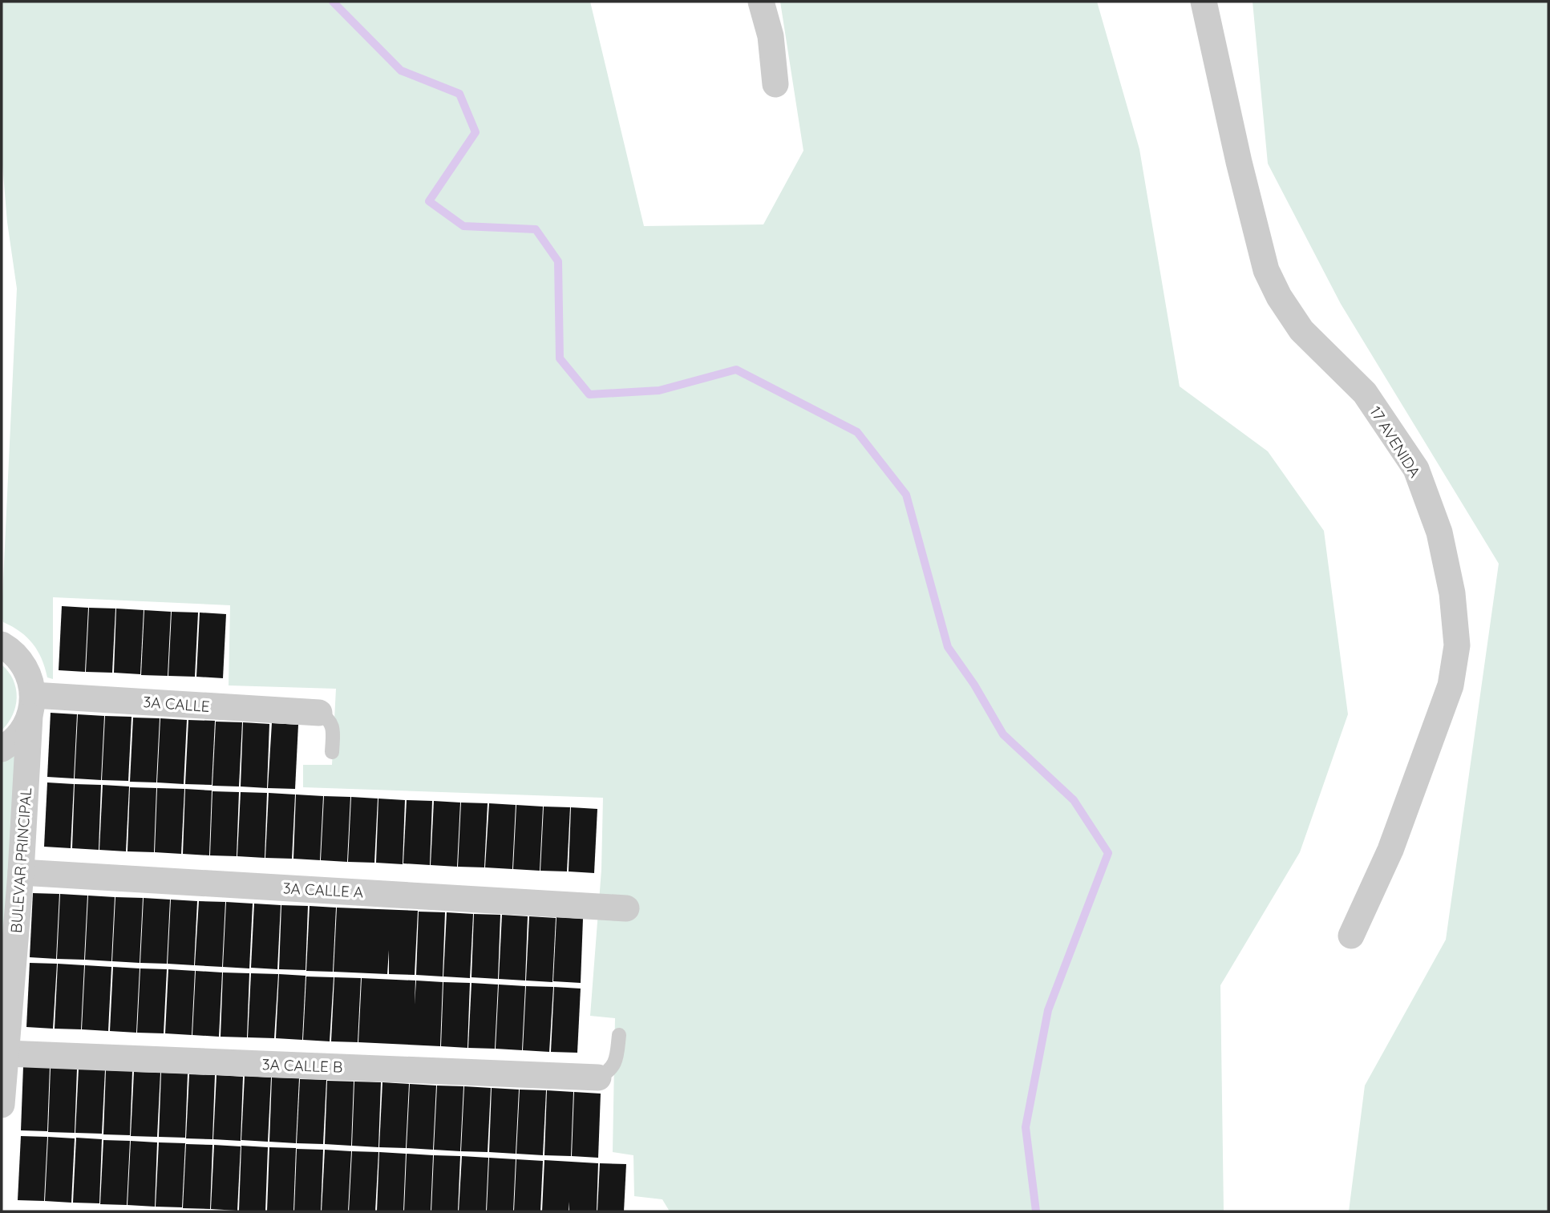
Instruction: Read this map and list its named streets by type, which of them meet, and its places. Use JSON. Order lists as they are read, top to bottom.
{
  "streets": {
    "street": [
      "17 AVENIDA",
      "3A CALLE",
      "BULEVAR PRINCIPAL",
      "3A CALLE A",
      "3A CALLE B"
    ]
  },
  "crossings": [
    ["3A CALLE", "BULEVAR PRINCIPAL"],
    ["BULEVAR PRINCIPAL", "3A CALLE A"],
    ["BULEVAR PRINCIPAL", "3A CALLE B"]
  ]
}
